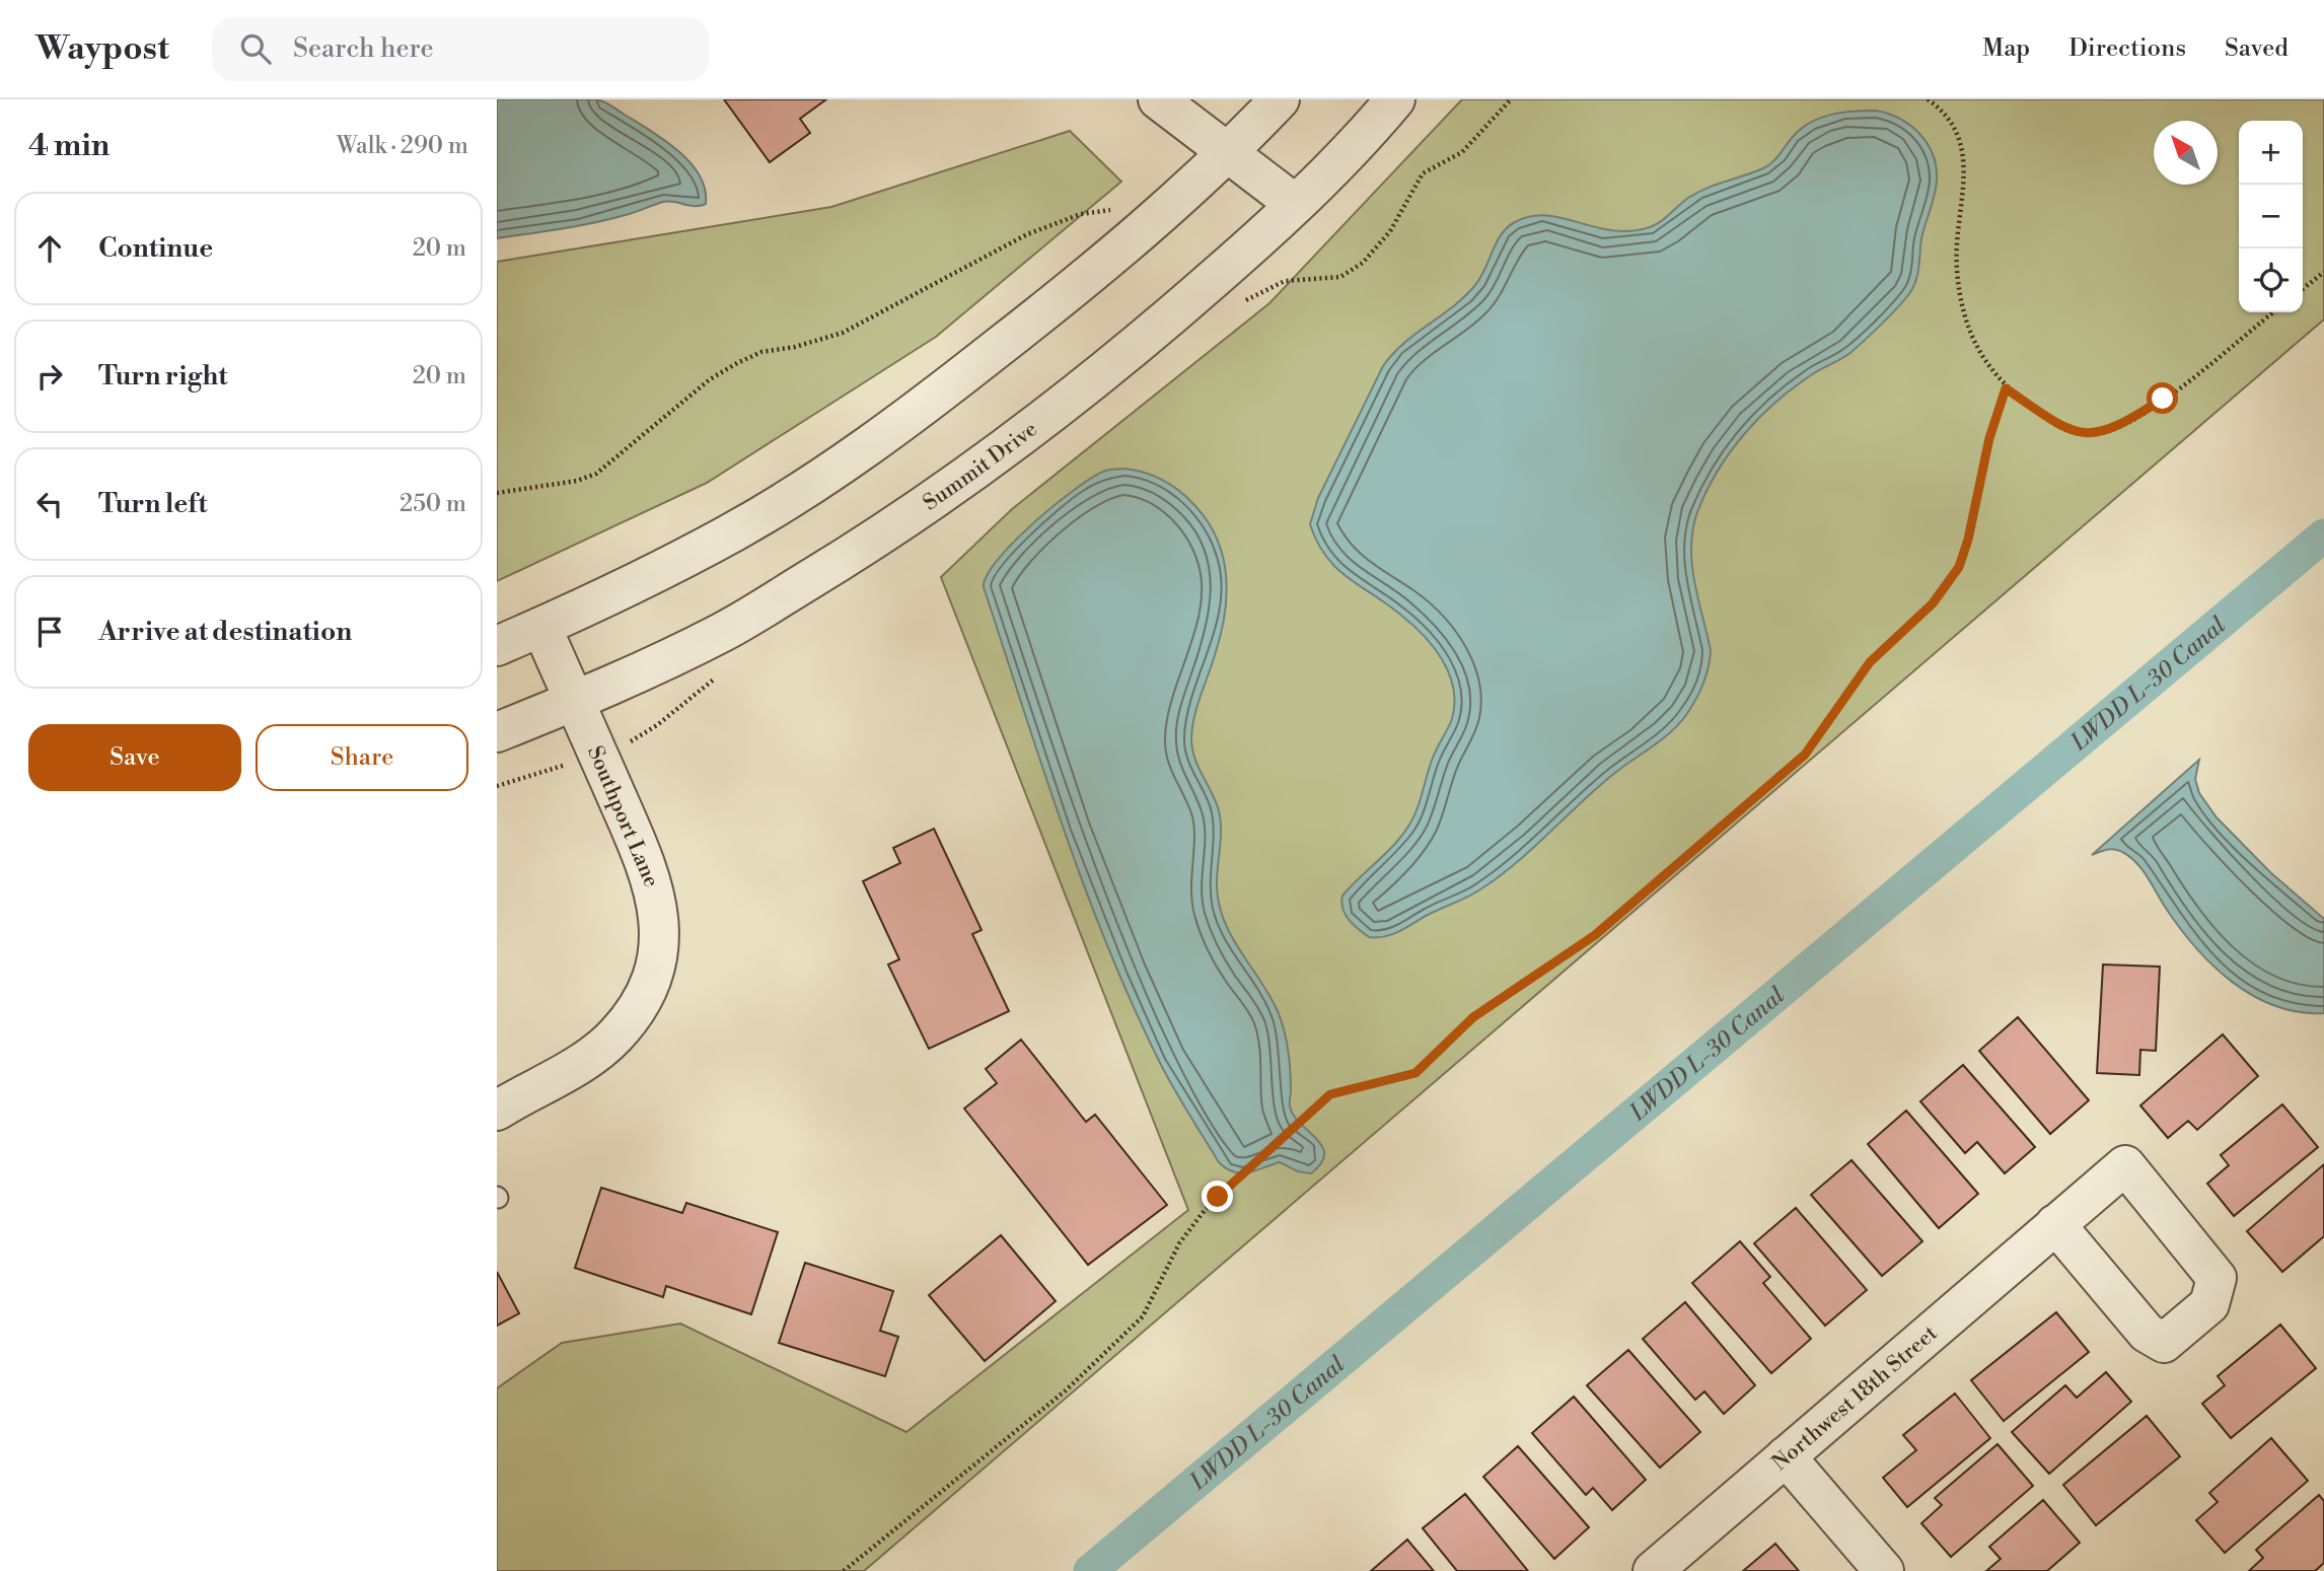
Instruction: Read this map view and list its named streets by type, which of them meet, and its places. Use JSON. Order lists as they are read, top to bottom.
{
  "streets": {
    "street": ["Summit Drive", "Southport Lane", "Northwest 18th Street"]
  },
  "crossings": [
    ["Summit Drive", "Southport Lane"]
  ],
  "water": ["LWDD L-30 Canal"],
  "north": "top left",
  "page": {
    "header": "Waypost",
    "search": "Search here",
    "nav": ["Map", "Directions", "Saved"],
    "heading": ["4 min", "Walk · 290 m"],
    "map_buttons": ["+", "−"],
    "list": [
      ["Continue", "20 m"],
      ["Turn right", "20 m"],
      ["Turn left", "250 m"],
      "Arrive at destination"
    ],
    "buttons": ["Save", "Share"]
  }
}
